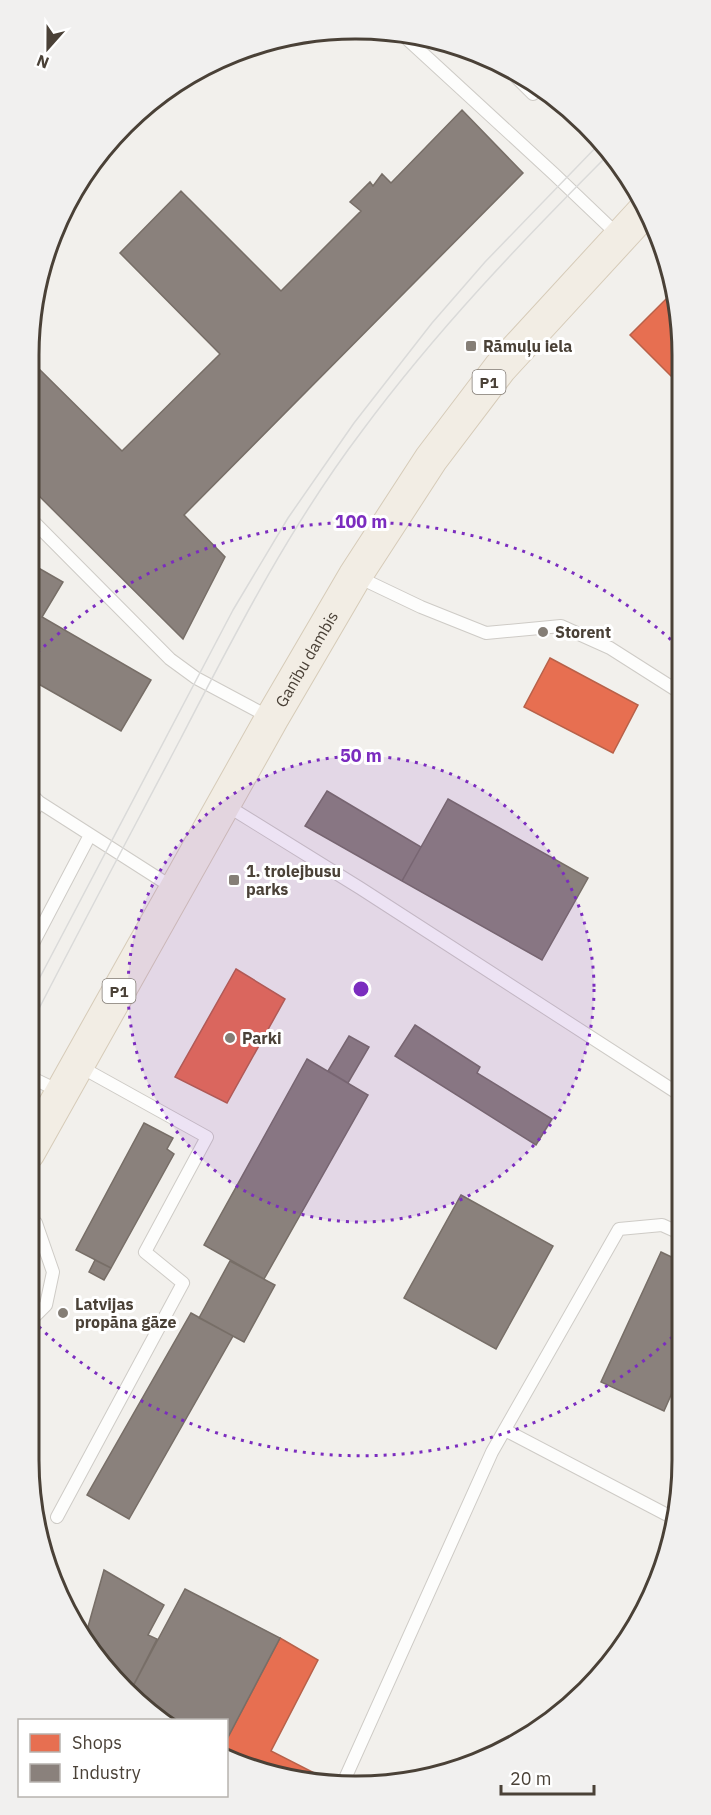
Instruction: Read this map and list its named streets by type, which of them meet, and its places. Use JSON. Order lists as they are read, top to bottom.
{
  "streets": {
    "main road": ["P1", "Ganību dambis"]
  },
  "places": {
    "transit": ["Rāmuļu iela", "1. trolejbusu parks"],
    "other": ["Storent", "Parki", "Latvijas propāna gāze"]
  },
  "legend": ["Shops", "Industry"],
  "scale_bar": "20 m",
  "north": "bottom",
  "rings": ["100 m", "50 m"]
}
